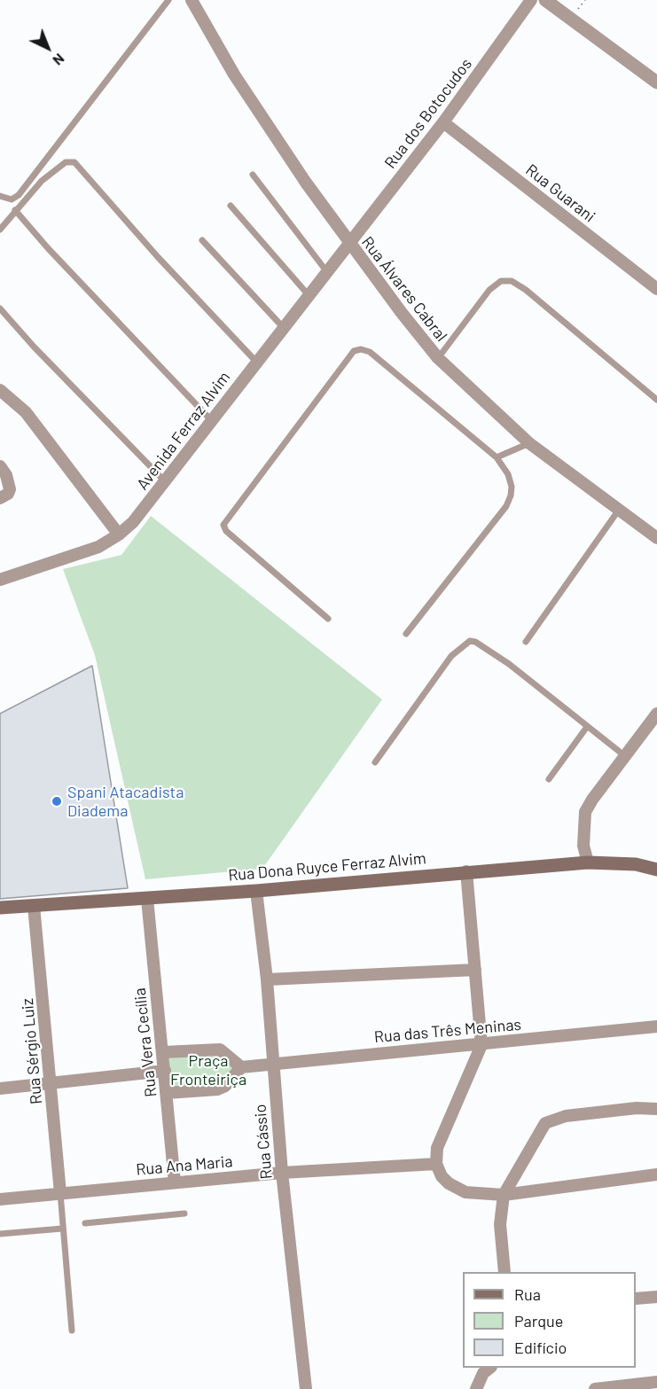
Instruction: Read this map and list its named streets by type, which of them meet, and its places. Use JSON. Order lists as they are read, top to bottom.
{
  "streets": {
    "main road": ["Rua Dona Ruyce Ferraz Alvim"],
    "street": [
      "Rua dos Botocudos",
      "Rua Guarani",
      "Rua Álvares Cabral",
      "Avenida Ferraz Alvim",
      "Rua das Três Meninas",
      "Rua Vera Cecília",
      "Rua Sérgio Luiz",
      "Rua Cássio",
      "Rua Ana Maria"
    ]
  },
  "crossings": [
    ["Rua dos Botocudos", "Rua Guarani"],
    ["Rua dos Botocudos", "Rua Álvares Cabral"],
    ["Rua dos Botocudos", "Avenida Ferraz Alvim"],
    ["Rua Álvares Cabral", "Avenida Ferraz Alvim"],
    ["Rua Dona Ruyce Ferraz Alvim", "Rua Vera Cecília"],
    ["Rua Dona Ruyce Ferraz Alvim", "Rua Sérgio Luiz"],
    ["Rua Dona Ruyce Ferraz Alvim", "Rua Cássio"],
    ["Rua das Três Meninas", "Rua Cássio"],
    ["Rua Vera Cecília", "Rua Ana Maria"],
    ["Rua Sérgio Luiz", "Rua Ana Maria"],
    ["Rua Cássio", "Rua Ana Maria"]
  ],
  "parks": ["Praça Fronteiriça"],
  "places": ["Spani Atacadista Diadema"],
  "legend": ["Rua", "Parque", "Edifício"],
  "north": "bottom right"
}
